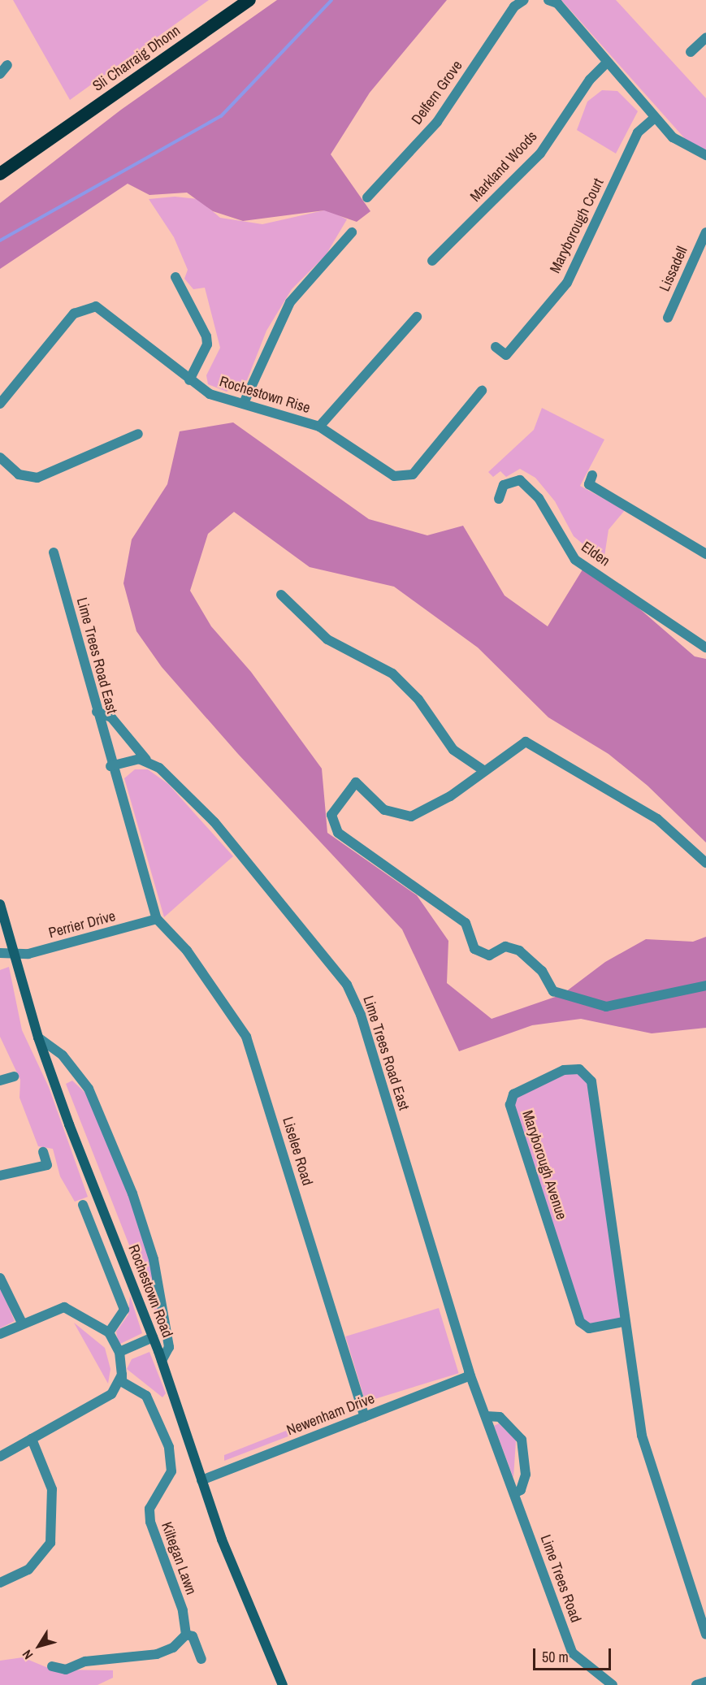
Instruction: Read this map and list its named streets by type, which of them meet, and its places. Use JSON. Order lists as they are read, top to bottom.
{
  "streets": {
    "highway": ["Sli Charraig Dhonn"],
    "main road": ["Rochestown Road"],
    "street": [
      "Delfern Grove",
      "Markland Woods",
      "Maryborough Court",
      "Lissadell",
      "Rochestown Rise",
      "Elden",
      "Lime Trees Road East",
      "Perrier Drive",
      "Liselee Road",
      "Maryborough Avenue",
      "Newenham Drive",
      "Kiltegan Lawn",
      "Lime Trees Road"
    ]
  },
  "crossings": [
    ["Lime Trees Road East", "Perrier Drive"],
    ["Lime Trees Road East", "Liselee Road"],
    ["Lime Trees Road East", "Newenham Drive"],
    ["Lime Trees Road East", "Lime Trees Road"],
    ["Perrier Drive", "Liselee Road"],
    ["Perrier Drive", "Rochestown Road"],
    ["Liselee Road", "Newenham Drive"],
    ["Rochestown Road", "Newenham Drive"],
    ["Newenham Drive", "Lime Trees Road"]
  ],
  "scale_bar": "50 m",
  "north": "bottom left"
}
